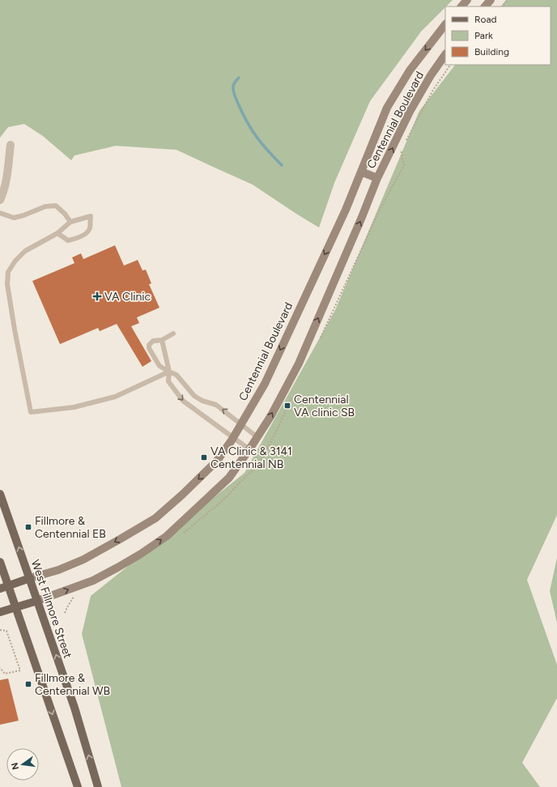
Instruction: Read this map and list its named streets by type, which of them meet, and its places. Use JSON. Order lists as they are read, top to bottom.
{
  "streets": {
    "main road": ["Centennial Boulevard", "West Fillmore Street"]
  },
  "crossings": [
    ["Centennial Boulevard", "West Fillmore Street"]
  ],
  "places": {
    "health": ["VA Clinic"],
    "transit": [
      "Centennial VA clinic SB",
      "VA Clinic & 3141 Centennial NB",
      "Fillmore & Centennial EB",
      "Fillmore & Centennial WB"
    ]
  },
  "legend": ["Road", "Park", "Building"],
  "north": "left"
}
